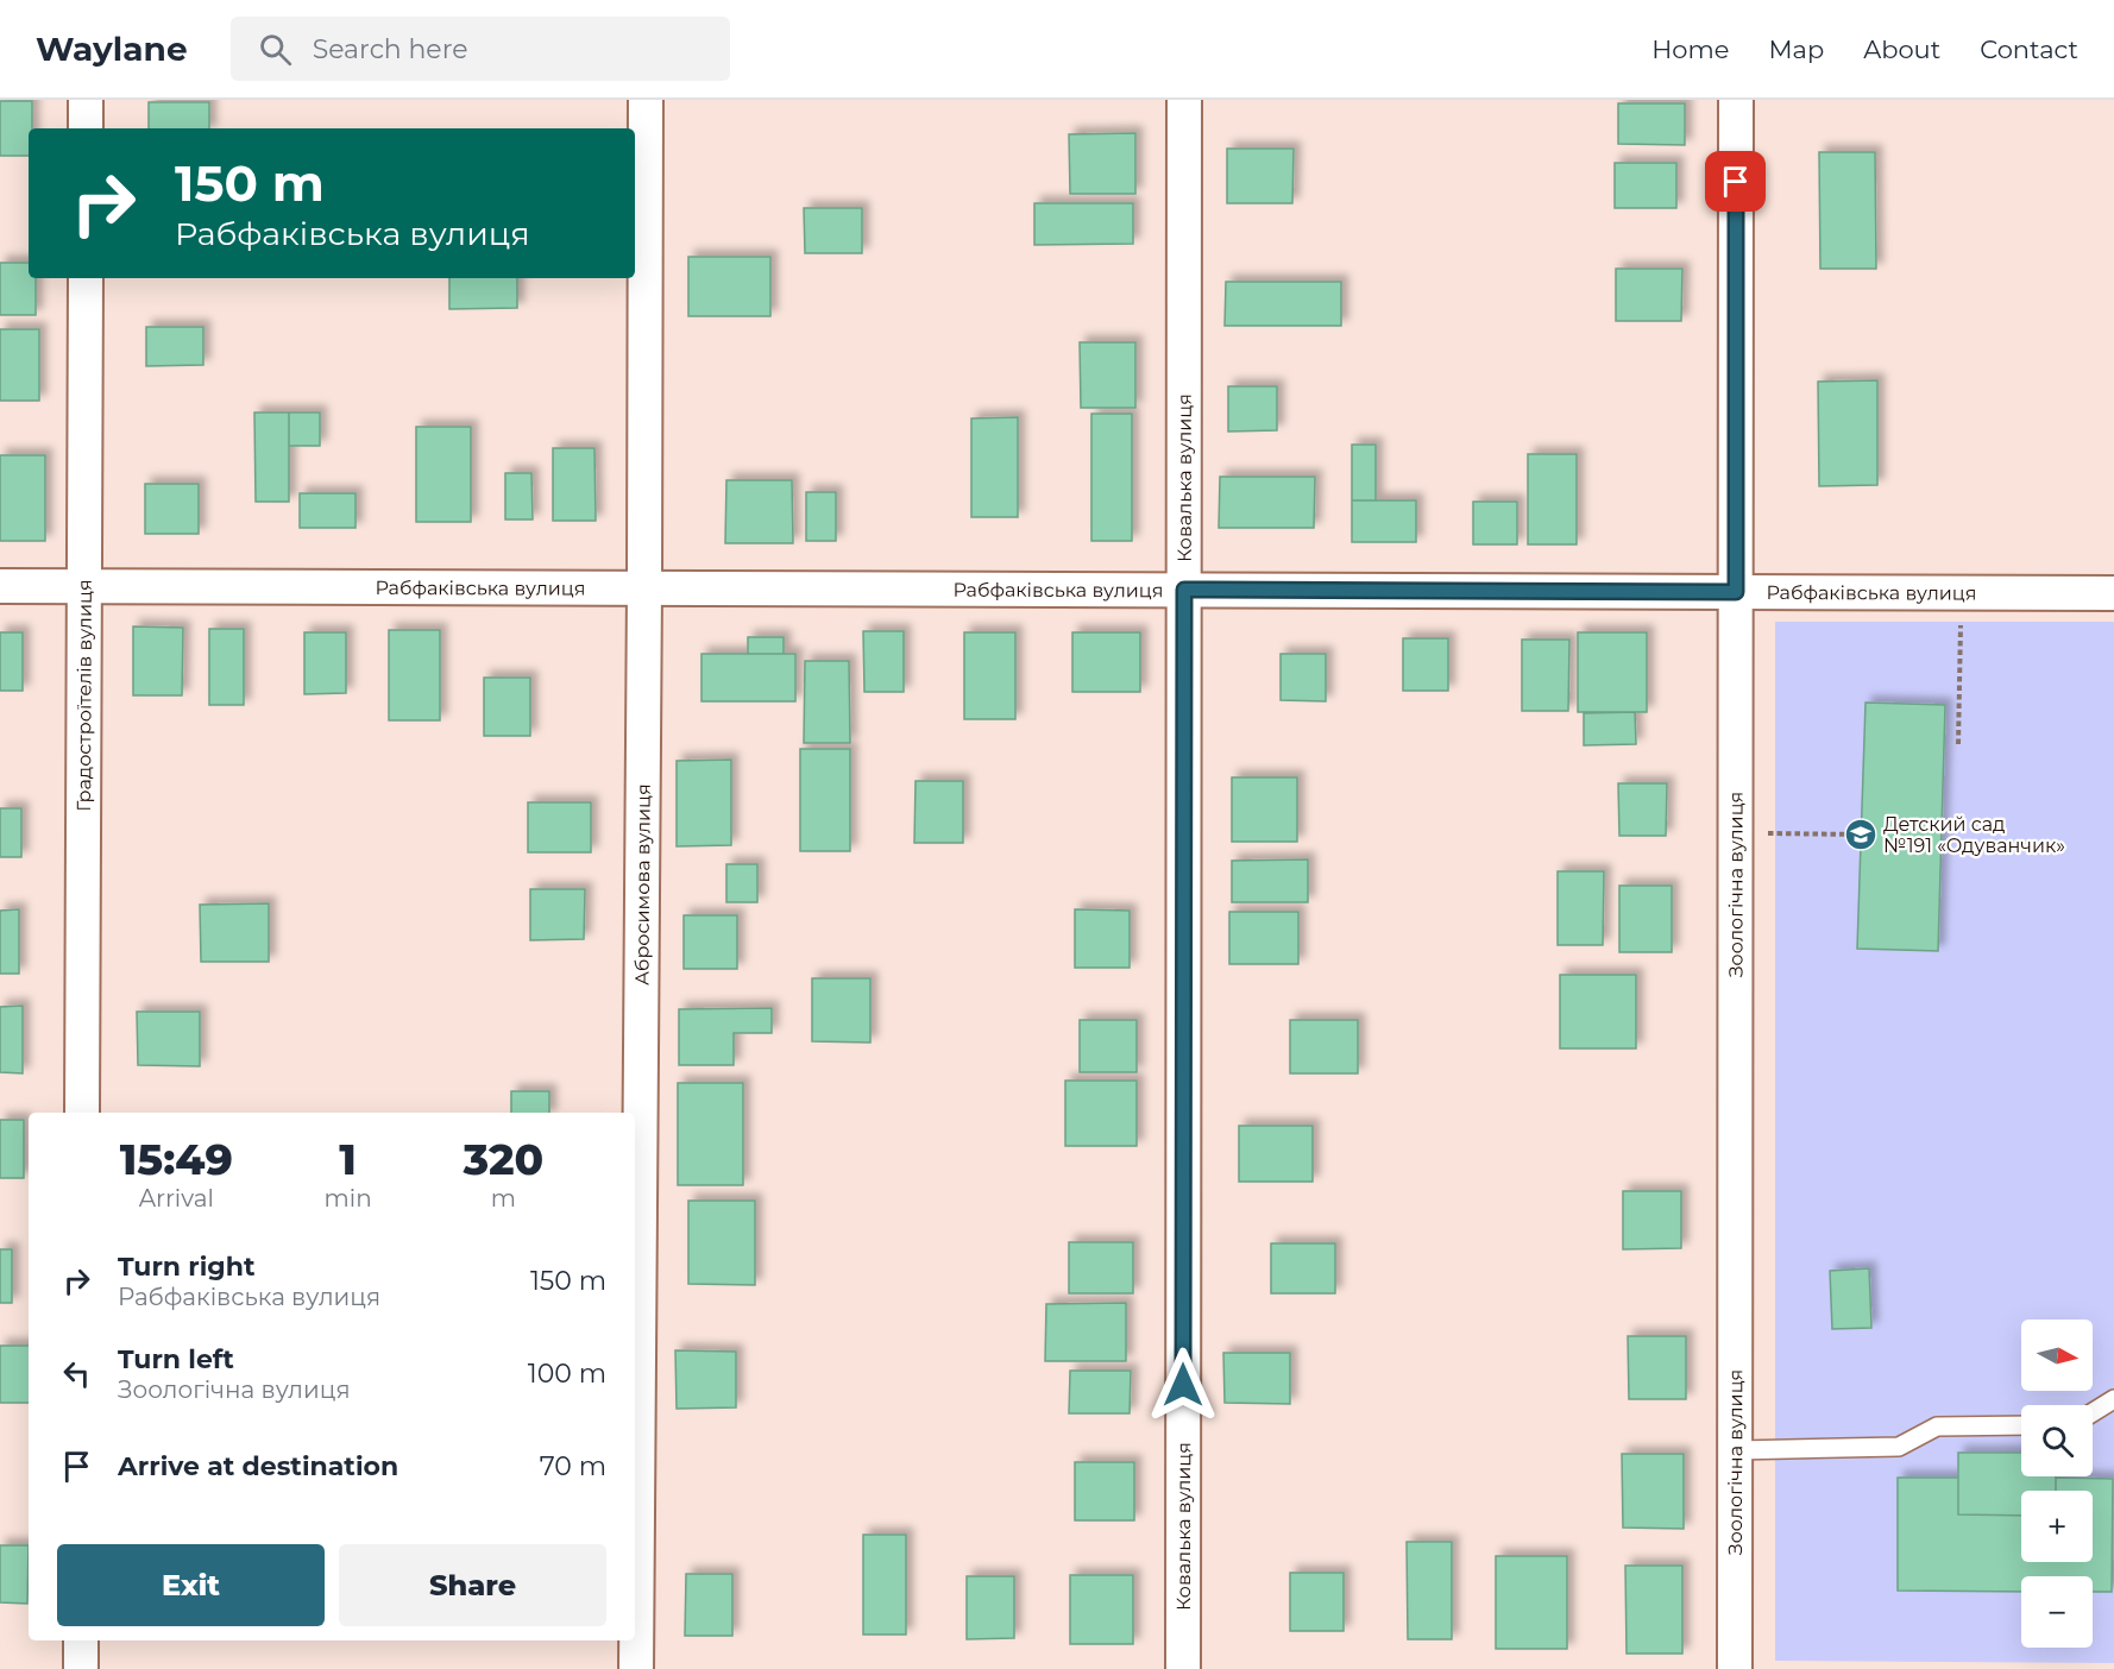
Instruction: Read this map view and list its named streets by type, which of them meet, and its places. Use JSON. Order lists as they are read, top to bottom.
{
  "streets": {
    "street": [
      "Ковалька вулиця",
      "Рабфаківська вулиця",
      "Градостроїтелiв вулиця",
      "Абросимова вулиця",
      "Зоологічна вулиця"
    ]
  },
  "crossings": [
    ["Ковалька вулиця", "Рабфаківська вулиця"],
    ["Рабфаківська вулиця", "Градостроїтелiв вулиця"],
    ["Рабфаківська вулиця", "Абросимова вулиця"],
    ["Рабфаківська вулиця", "Зоологічна вулиця"]
  ],
  "places": {
    "school or university": ["Детский сад №191 «Одуванчик»"]
  },
  "north": "right",
  "page": {
    "header": "Waylane",
    "search": "Search here",
    "nav": [
      "Home",
      "Map",
      "About",
      "Contact"
    ],
    "turn": ["150 m", "Рабфаківська вулиця"],
    "eta": [
      "15:49",
      "Arrival",
      "1",
      "min",
      "320",
      "m"
    ],
    "list": [
      {
        "name": "Turn right",
        "note": "Рабфаківська вулиця",
        "value": "150 m"
      },
      {
        "name": "Turn left",
        "note": "Зоологічна вулиця",
        "value": "100 m"
      },
      {
        "name": "Arrive at destination",
        "value": "70 m"
      }
    ],
    "map_buttons": ["+", "−"],
    "buttons": ["Exit", "Share"]
  }
}
